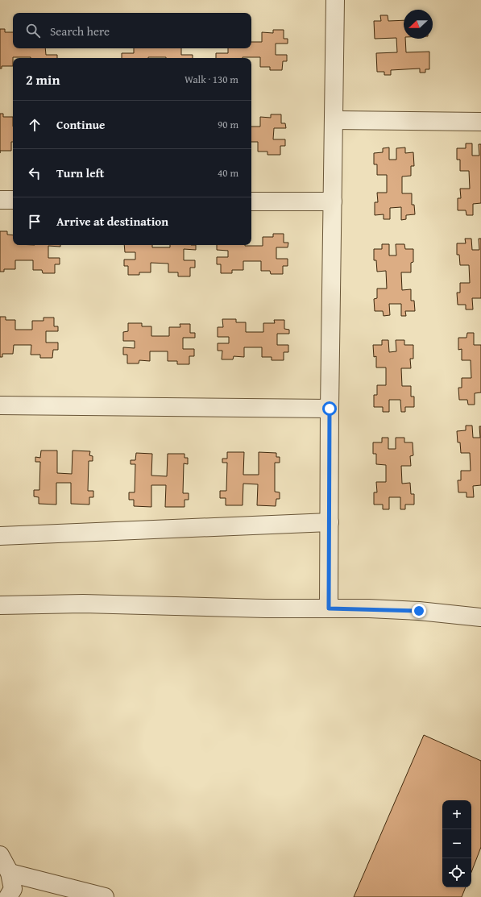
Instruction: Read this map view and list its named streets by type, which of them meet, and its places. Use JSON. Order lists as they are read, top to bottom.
{
  "north": "left",
  "page": {
    "search": "Search here",
    "heading": ["2 min", "Walk · 130 m"],
    "list": [
      ["Continue", "90 m"],
      ["Turn left", "40 m"],
      "Arrive at destination"
    ],
    "map_buttons": ["+", "−"]
  }
}
